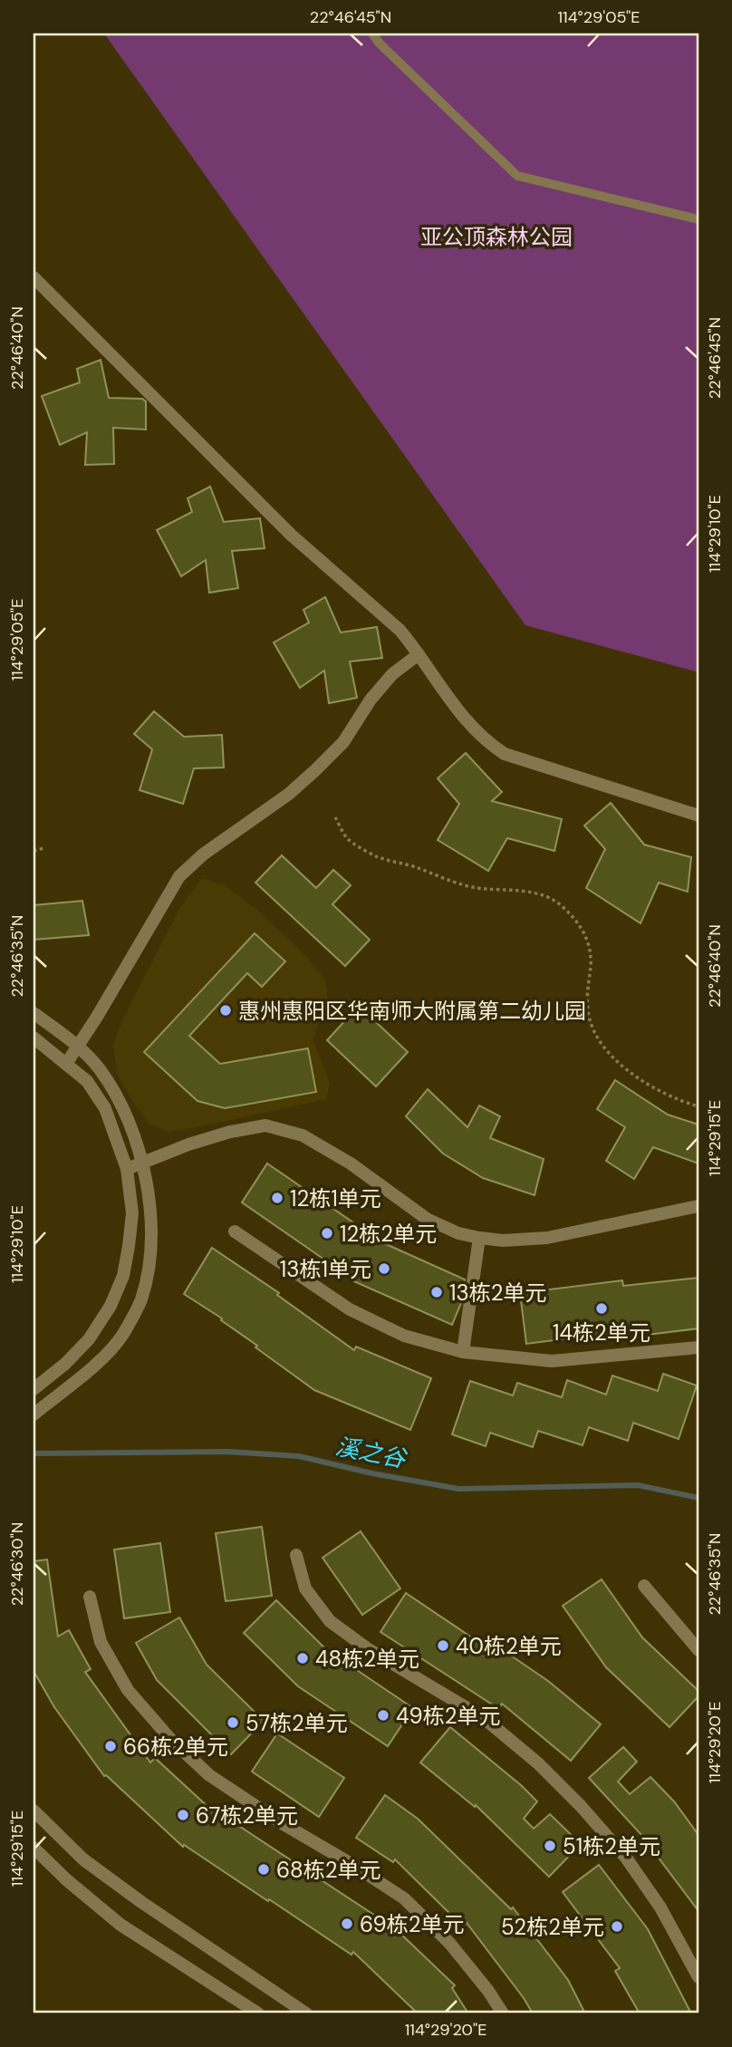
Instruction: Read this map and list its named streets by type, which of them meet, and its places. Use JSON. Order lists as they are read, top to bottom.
{
  "water": ["溪之谷"],
  "parks": ["亚公顶森林公园"],
  "places": [
    "惠州惠阳区华南师大附属第二幼儿园",
    "12栋1单元",
    "12栋2单元",
    "13栋1单元",
    "13栋2单元",
    "14栋2单元",
    "40栋2单元",
    "48栋2单元",
    "49栋2单元",
    "57栋2单元",
    "66栋2单元",
    "67栋2单元",
    "51栋2单元",
    "68栋2单元",
    "69栋2单元",
    "52栋2单元"
  ],
  "coordinates": [
    "22°46'45\"N",
    "114°29'05\"E",
    "22°46'40\"N",
    "114°29'10\"E",
    "22°46'35\"N",
    "114°29'15\"E",
    "22°46'30\"N",
    "114°29'20\"E"
  ]
}
